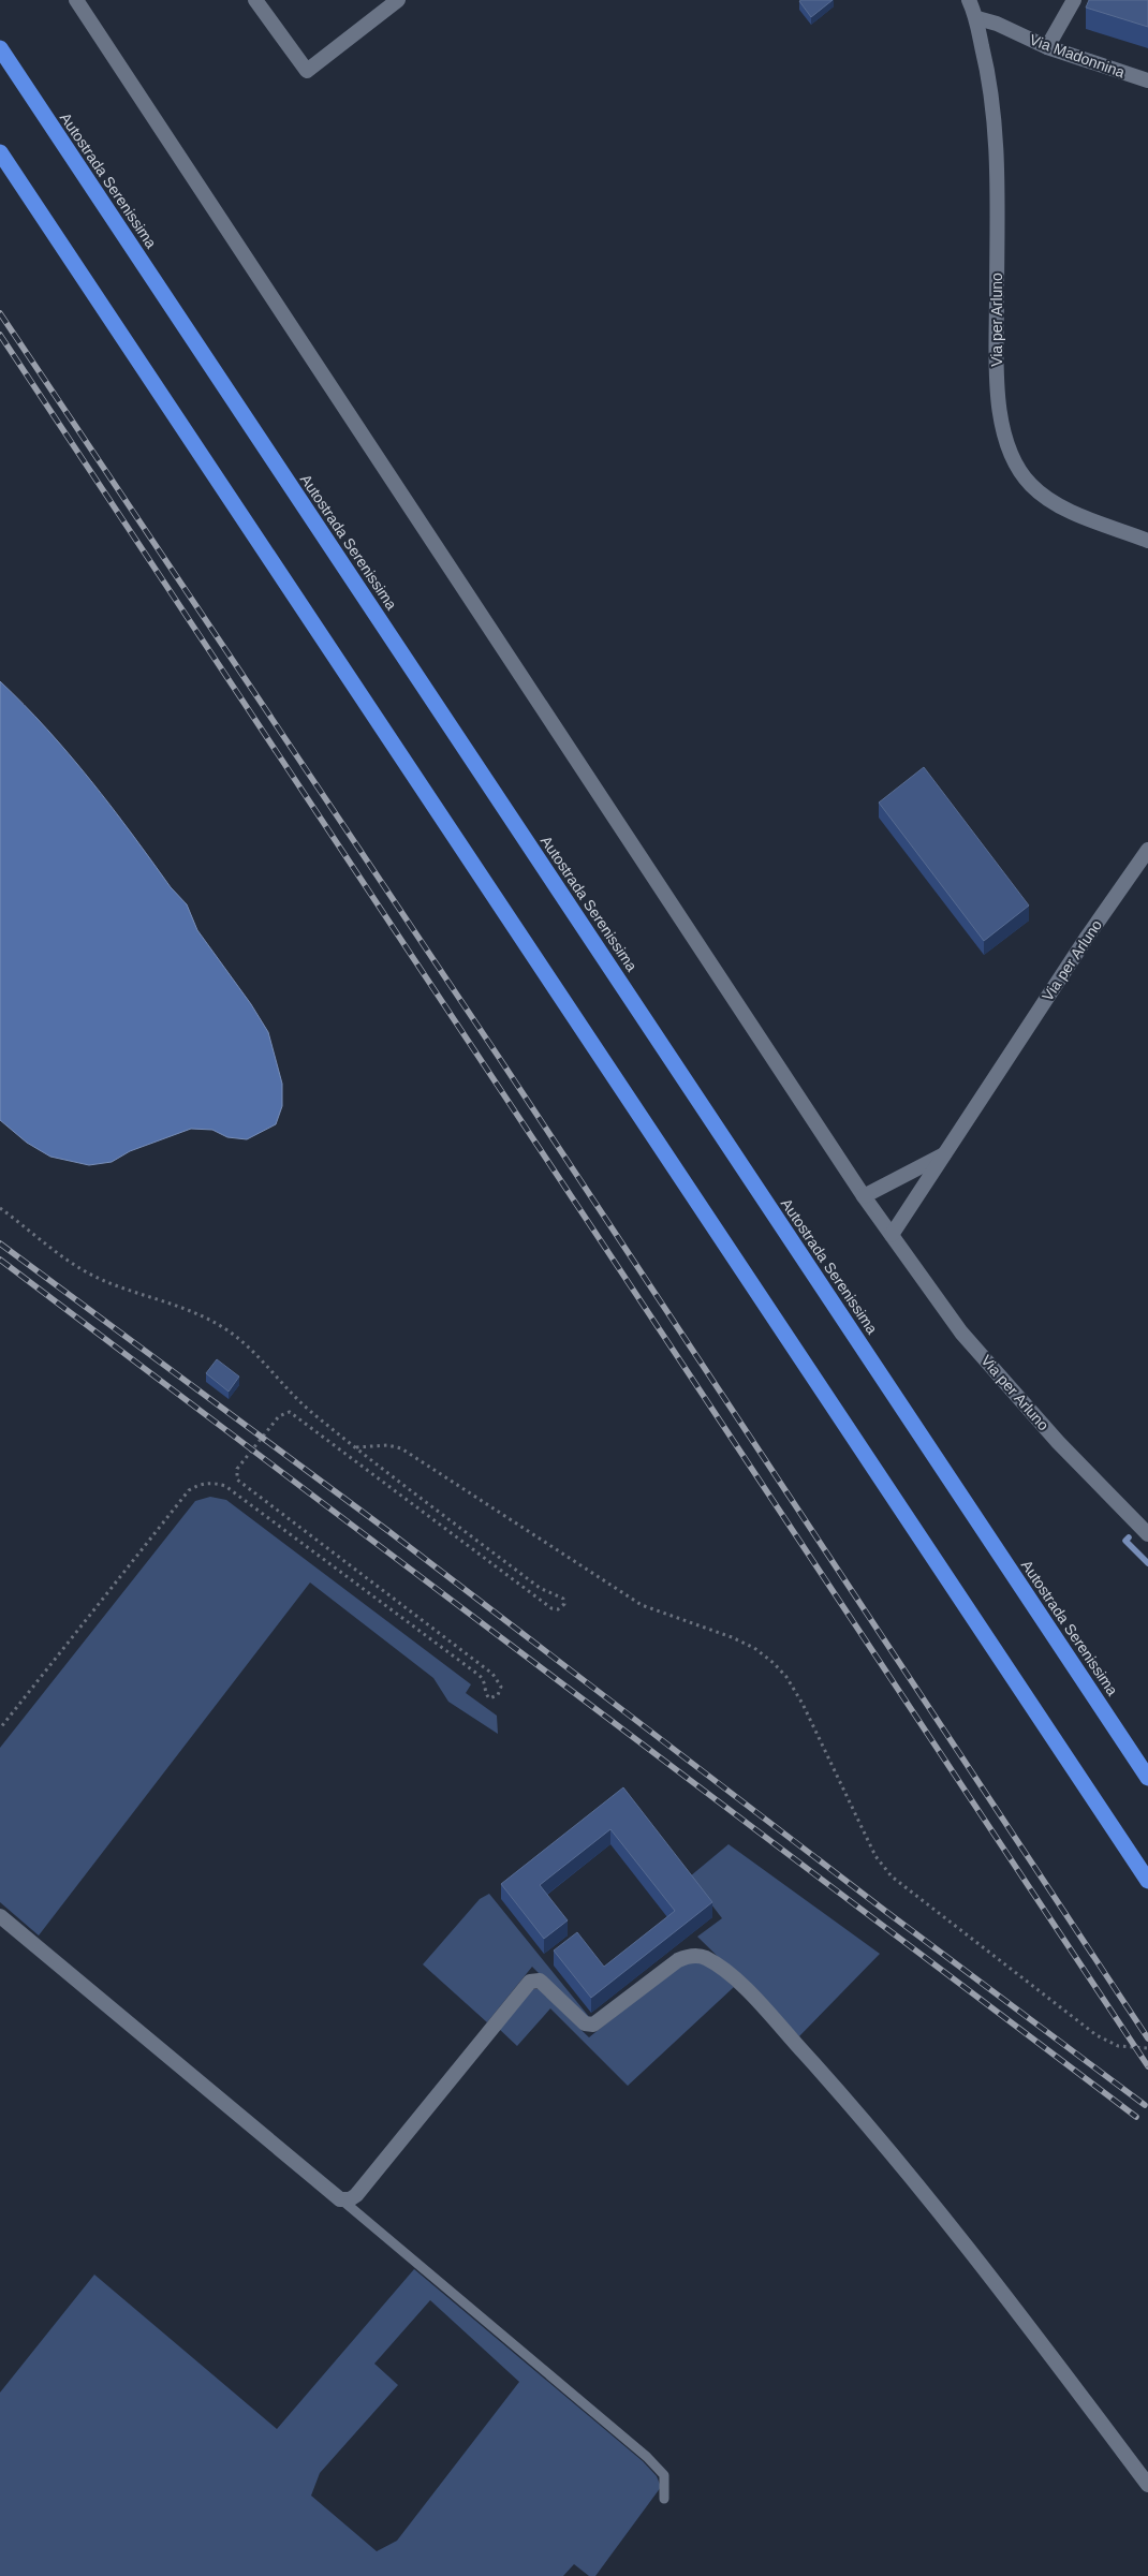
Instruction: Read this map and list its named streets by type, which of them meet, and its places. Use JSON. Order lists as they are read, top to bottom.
{
  "streets": {
    "highway": ["Autostrada Serenissima"],
    "street": ["Via Madonnina", "Via per Arluno"]
  },
  "crossings": [
    ["Via Madonnina", "Via per Arluno"]
  ]
}
